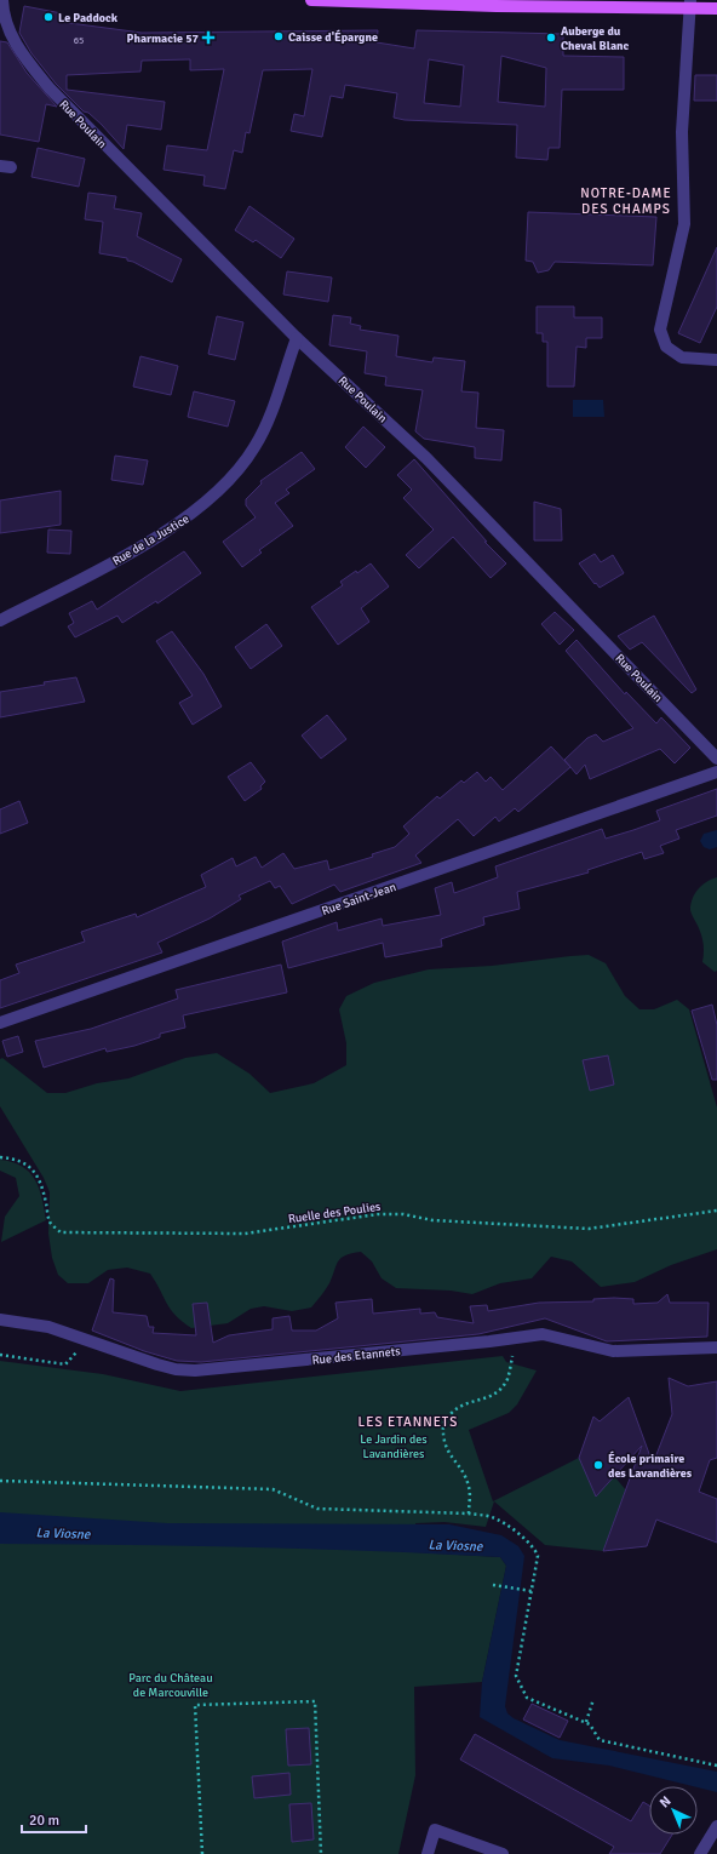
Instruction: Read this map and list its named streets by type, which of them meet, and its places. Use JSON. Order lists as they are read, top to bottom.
{
  "streets": {
    "street": [
      "Rue Poulain",
      "Rue de la Justice",
      "Rue Saint-Jean",
      "Rue des Etannets"
    ],
    "path": ["Ruelle des Poulies"]
  },
  "crossings": [
    ["Rue Poulain", "Rue de la Justice"]
  ],
  "districts": ["NOTRE-DAME DES CHAMPS", "LES ETANNETS"],
  "water": ["La Viosne"],
  "parks": ["Le Jardin des Lavandières", "Parc du Château de Marcouville"],
  "places": {
    "other": [
      "Le Paddock",
      "Caisse d'Épargne",
      "Auberge du Cheval Blanc",
      "École primaire des Lavandières"
    ],
    "health": ["Pharmacie 57"]
  },
  "house_numbers": ["65"],
  "scale_bar": "20 m",
  "north": "top left"
}
